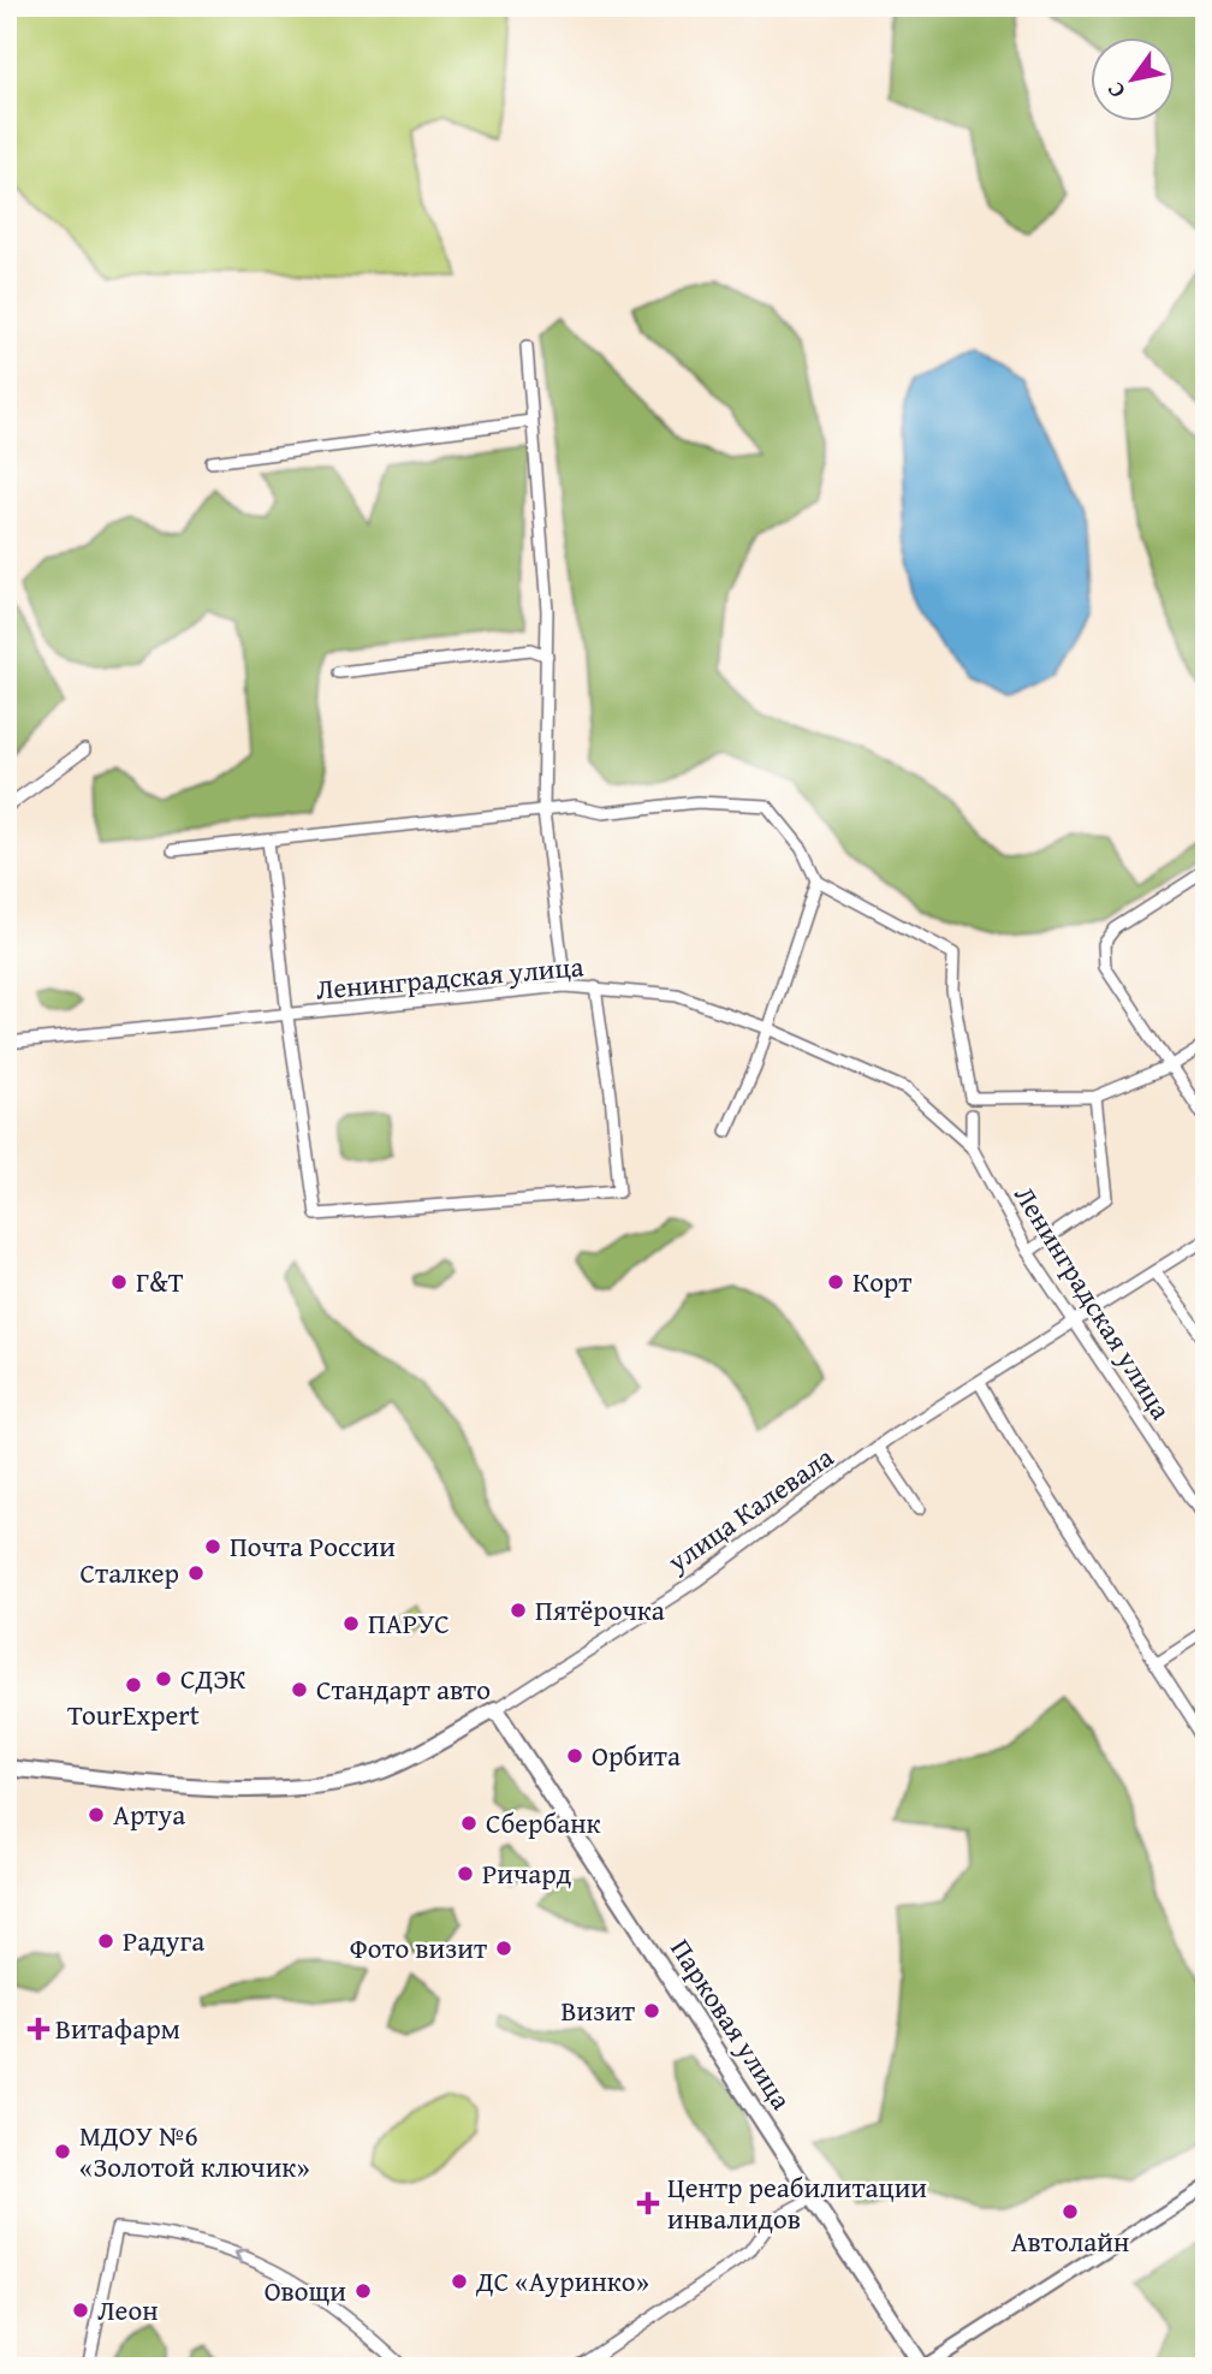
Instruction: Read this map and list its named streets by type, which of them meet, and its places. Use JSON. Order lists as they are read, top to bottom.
{
  "streets": {
    "main road": ["улица Калевала", "Парковая улица"],
    "street": ["Ленинградская улица"]
  },
  "crossings": [
    ["Ленинградская улица", "улица Калевала"],
    ["улица Калевала", "Парковая улица"]
  ],
  "places": {
    "other": [
      "Г&Т",
      "Корт",
      "Почта России",
      "Сталкер",
      "Пятёрочка",
      "ПАРУС",
      "СДЭК",
      "TourExpert",
      "Стандарт авто",
      "Орбита",
      "Артуа",
      "Сбербанк",
      "Ричард",
      "Радуга",
      "Фото визит",
      "Визит",
      "МДОУ №6 «Золотой ключик»",
      "Автолайн",
      "ДС «Ауринко»",
      "Овощи",
      "Леон"
    ],
    "health": ["Витафарм", "Центр реабилитации инвалидов"]
  },
  "north": "bottom left"
}
